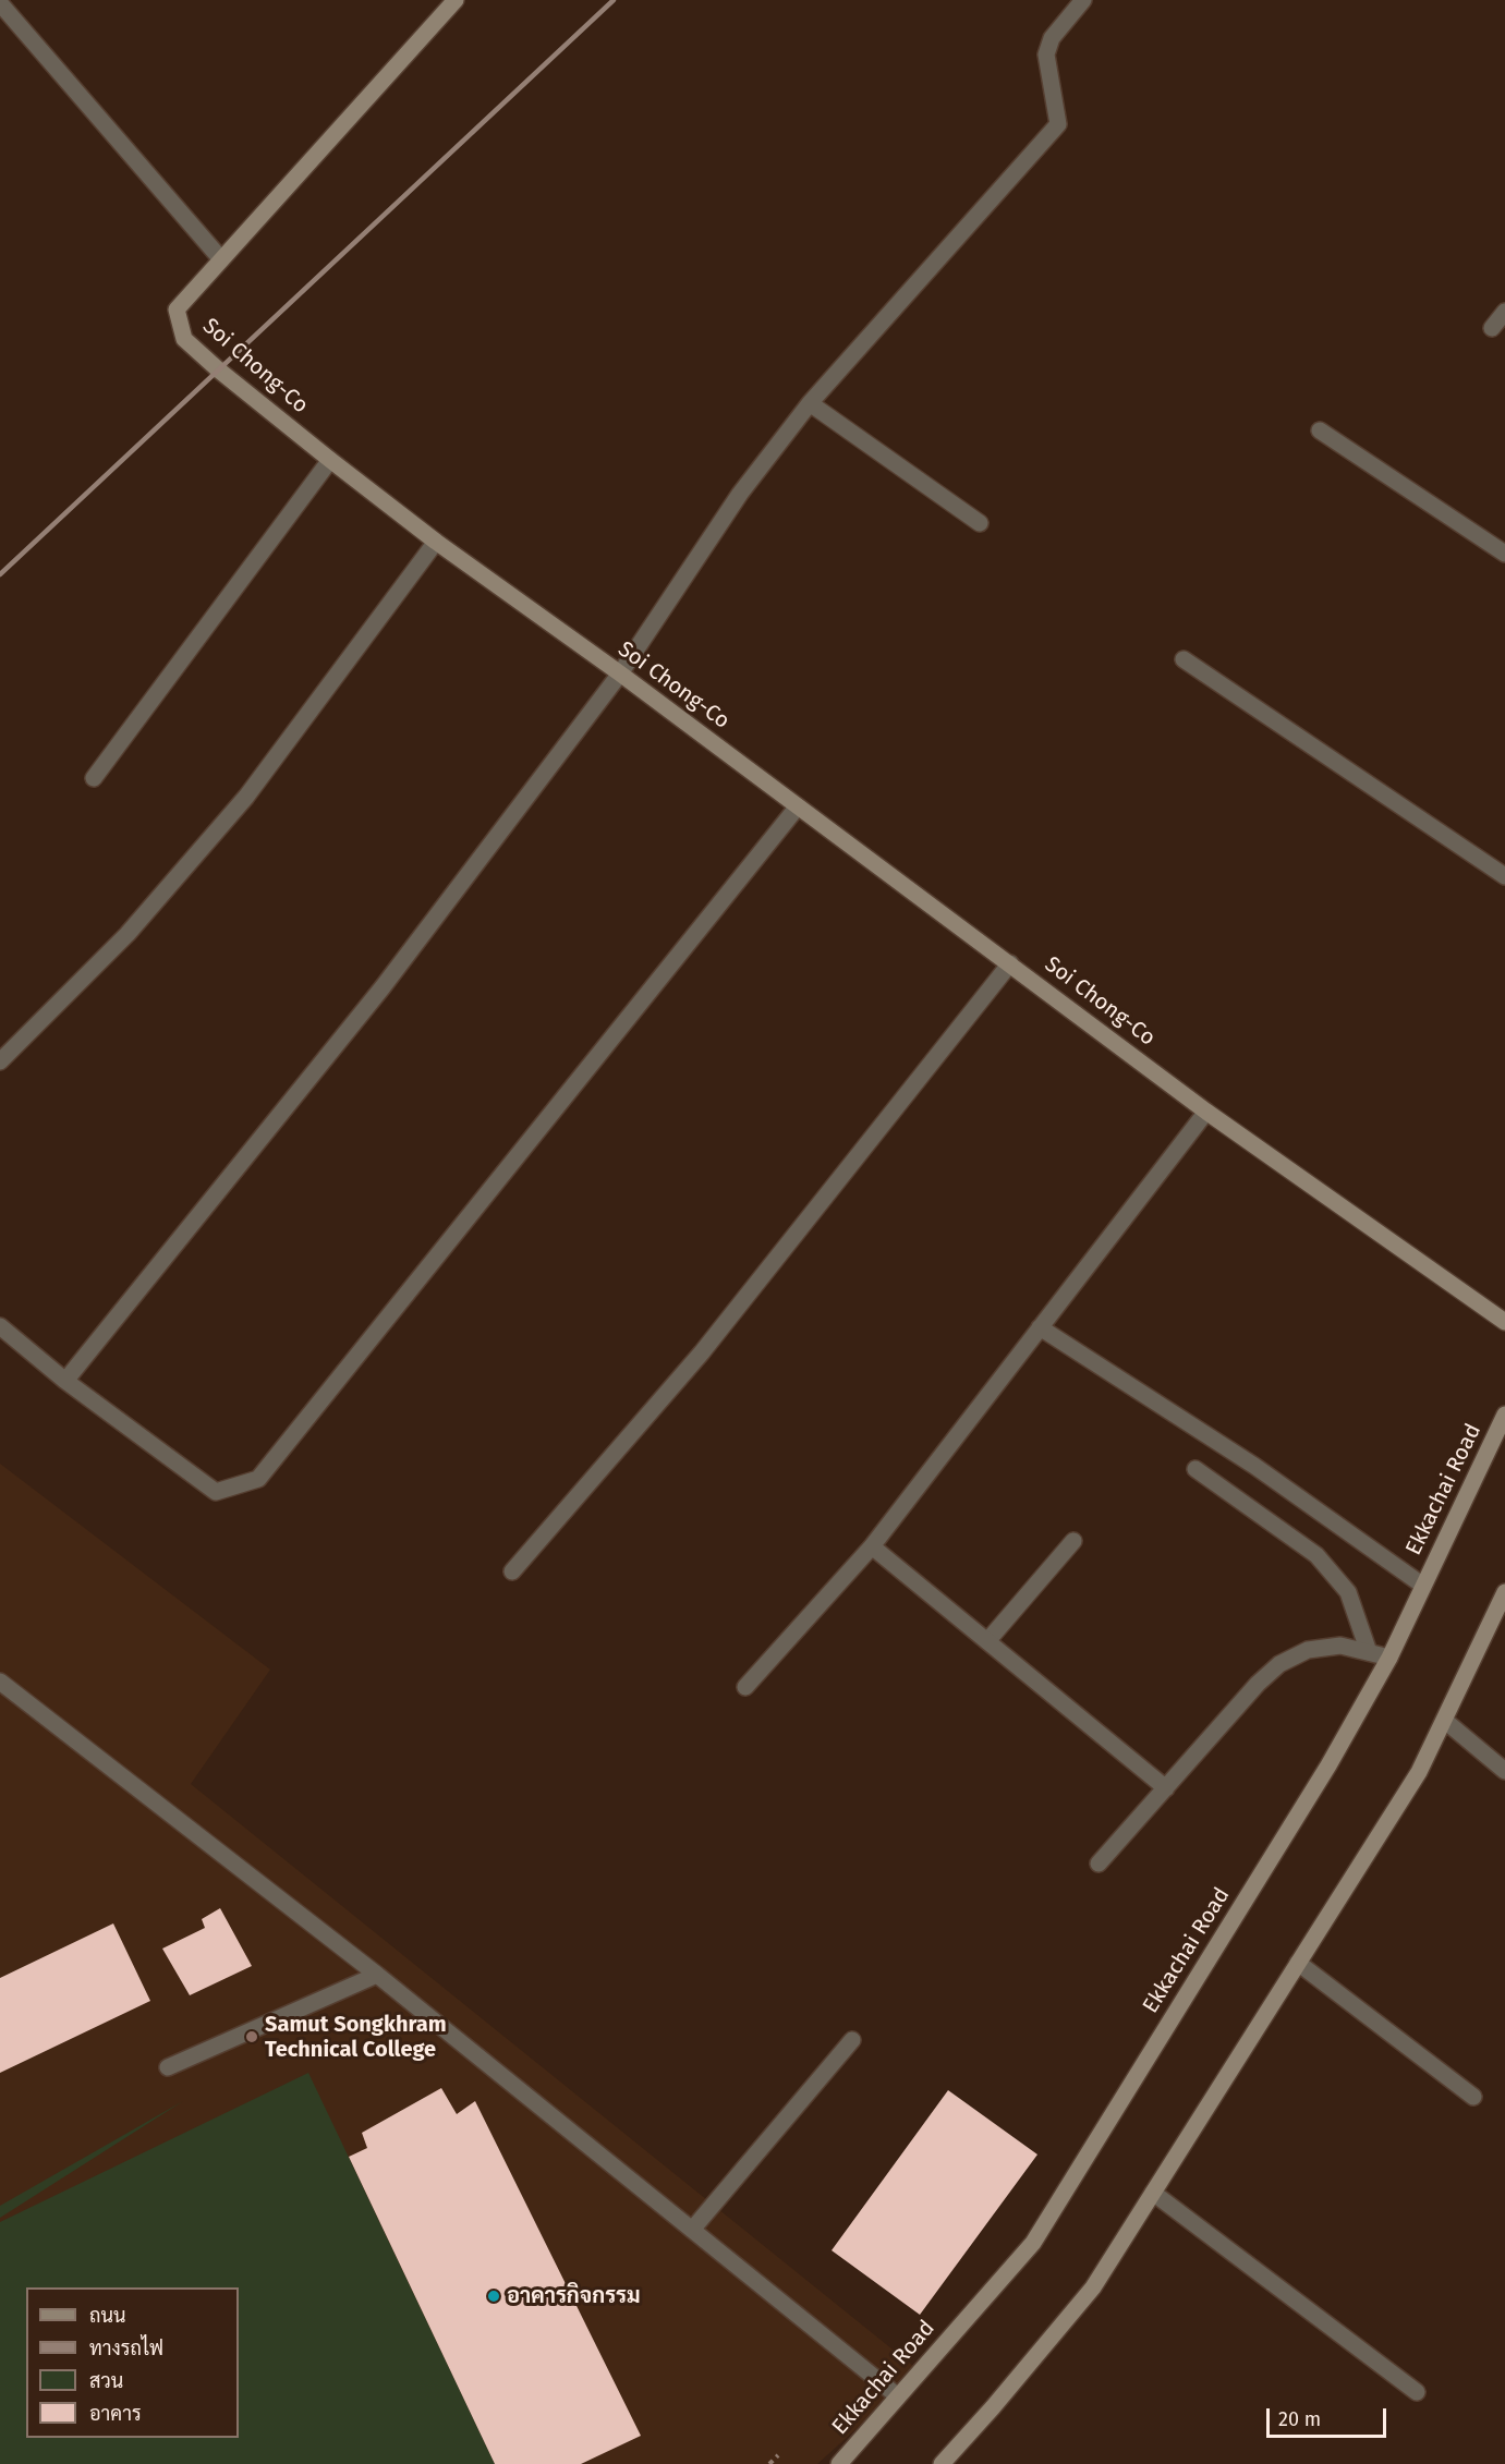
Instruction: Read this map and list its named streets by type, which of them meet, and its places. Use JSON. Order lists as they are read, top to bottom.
{
  "streets": {
    "main road": ["Soi Chong-Co", "Ekkachai Road"]
  },
  "places": ["Samut Songkhram Technical College", "อาคารกิจกรรม"],
  "legend": [
    "ถนน",
    "ทางรถไฟ",
    "สวน",
    "อาคาร"
  ],
  "scale_bar": "20 m"
}
